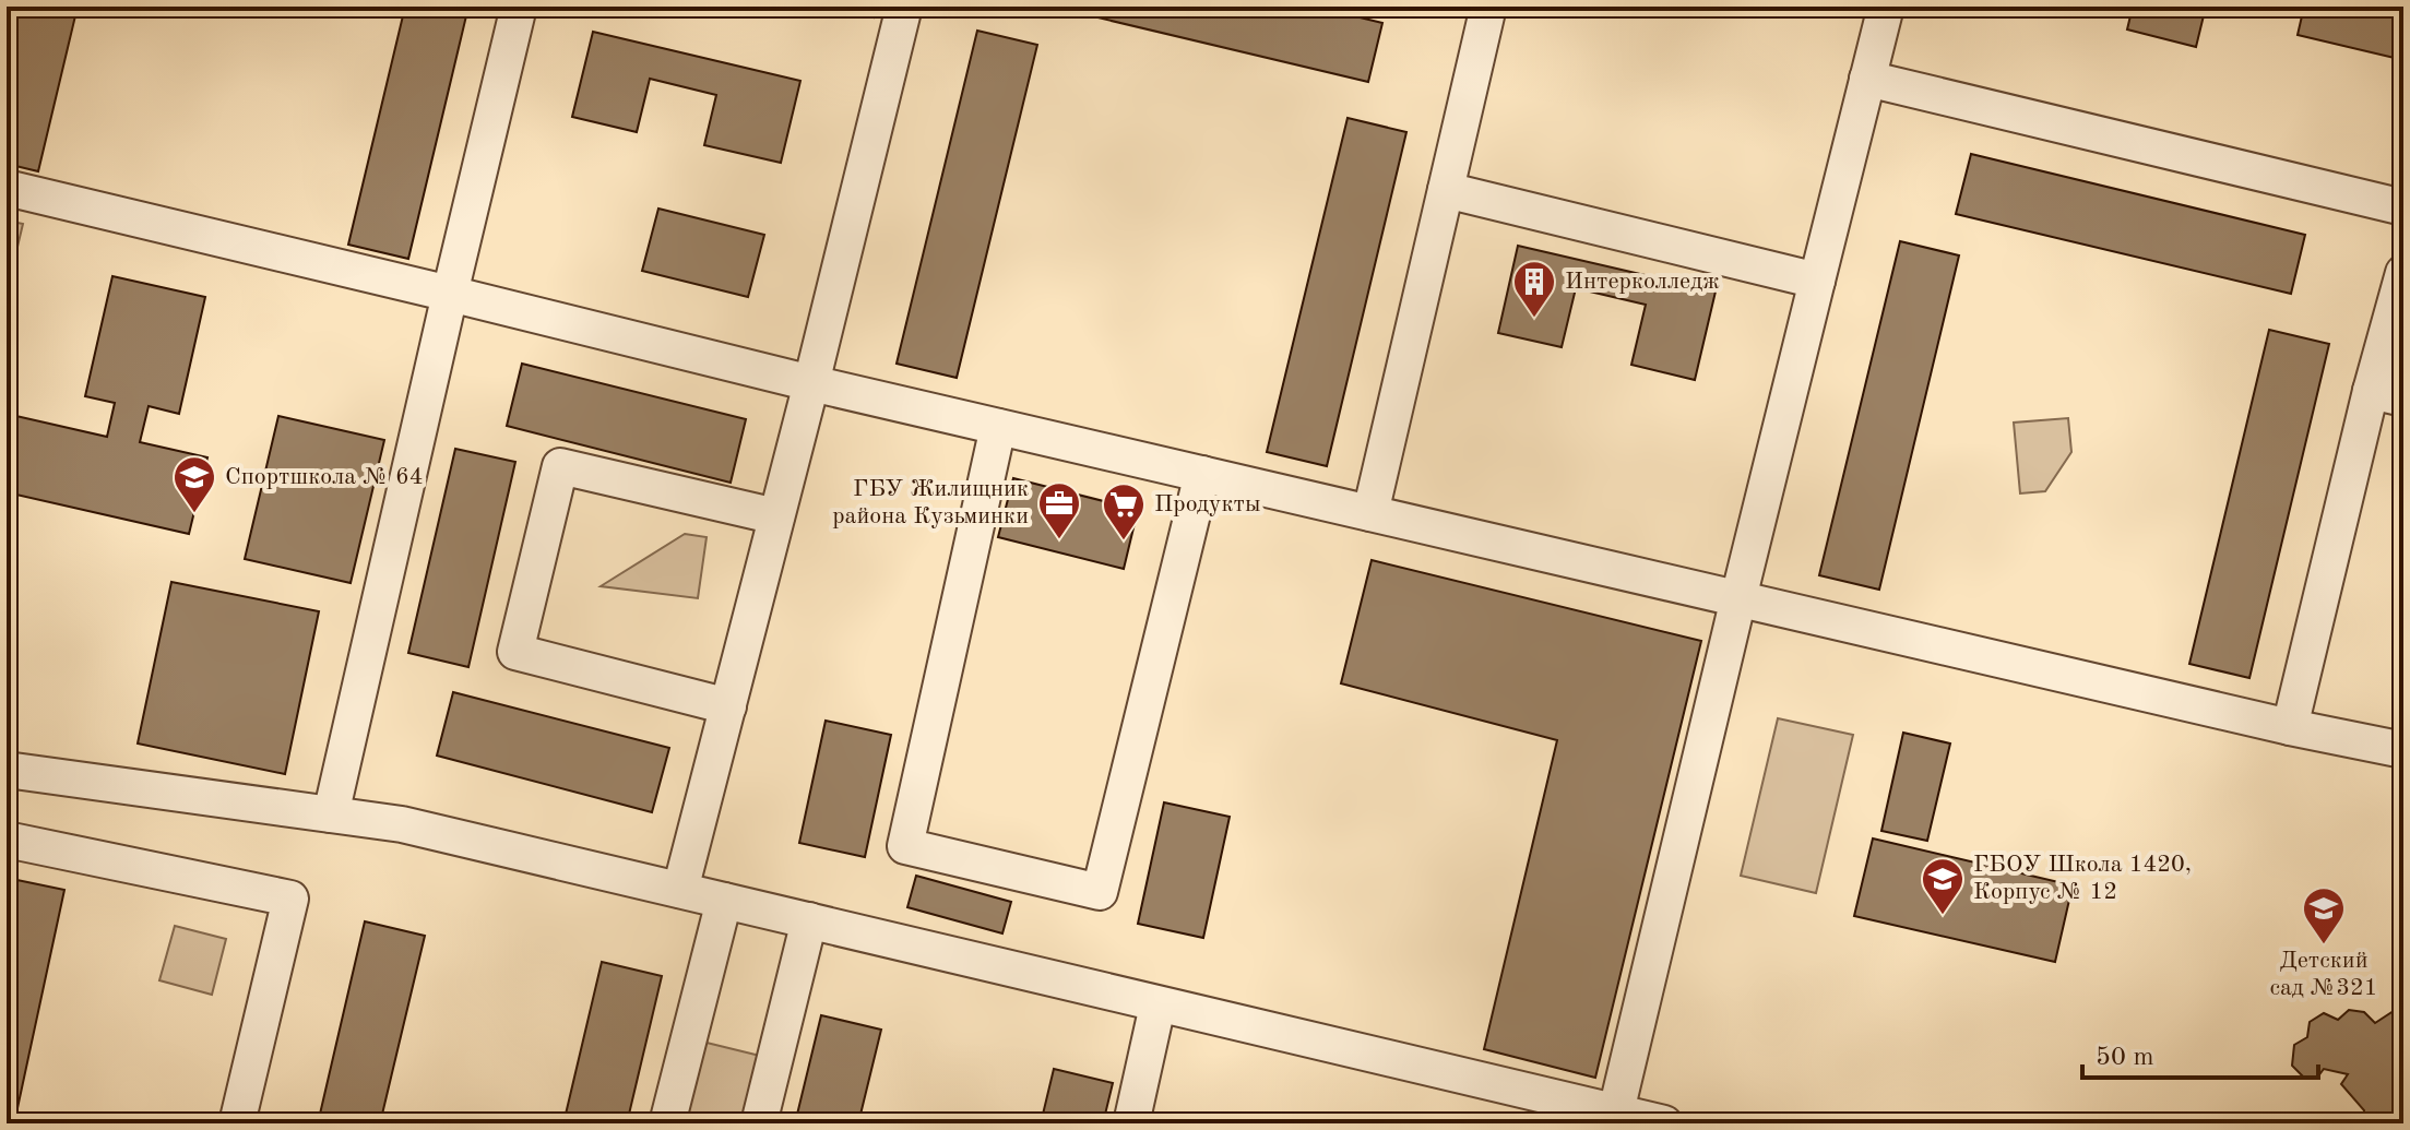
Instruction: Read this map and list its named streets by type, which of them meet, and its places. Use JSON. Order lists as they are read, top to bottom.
{
  "places": {
    "building": ["Интерколледж"],
    "school or university": ["Спортшкола № 64", "ГБОУ Школа 1420, Корпус № 12", "Детский сад №321"],
    "office": ["ГБУ Жилищник района Кузьминки"],
    "supermarket": ["Продукты"]
  },
  "scale_bar": "50 m"
}
